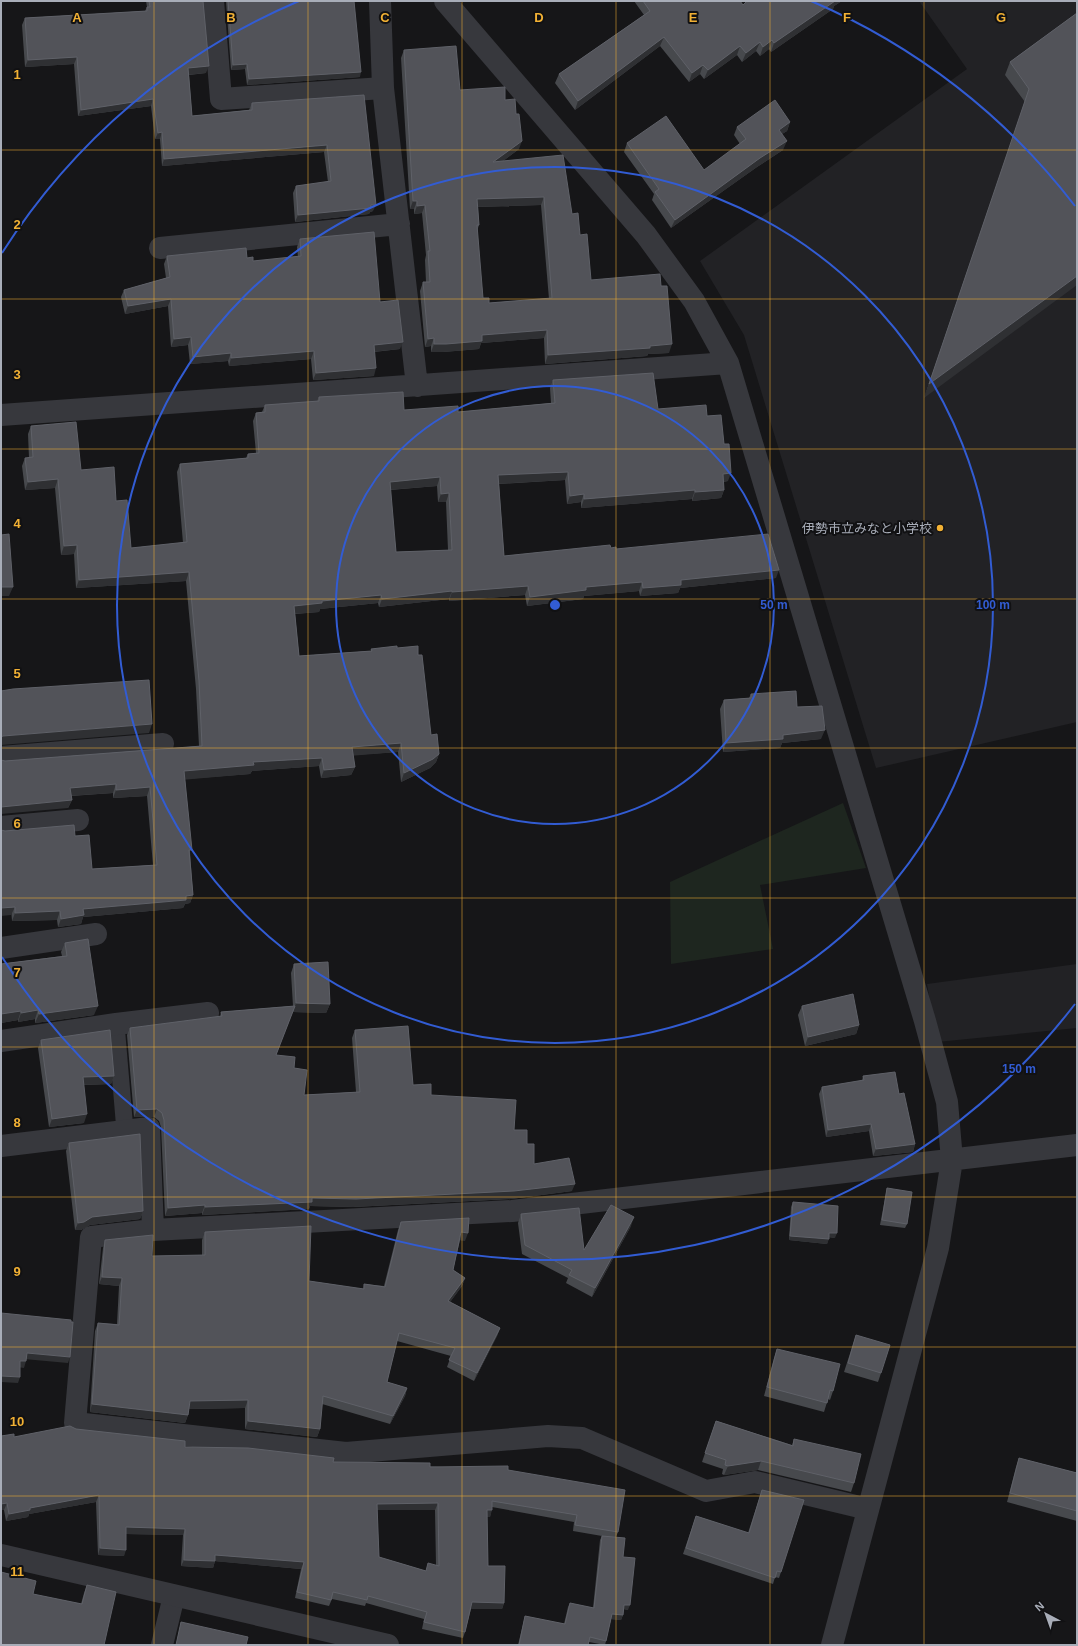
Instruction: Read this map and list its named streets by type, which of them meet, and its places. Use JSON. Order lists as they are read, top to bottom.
{
  "places": ["伊勢市立みなと小学校"],
  "north": "top left",
  "grid": {
    "columns": [
      "A",
      "B",
      "C",
      "D",
      "E",
      "F",
      "G"
    ],
    "rows": [
      "1",
      "2",
      "3",
      "4",
      "5",
      "6",
      "7",
      "8",
      "9",
      "10",
      "11"
    ]
  },
  "rings": ["50 m", "100 m", "150 m"]
}
